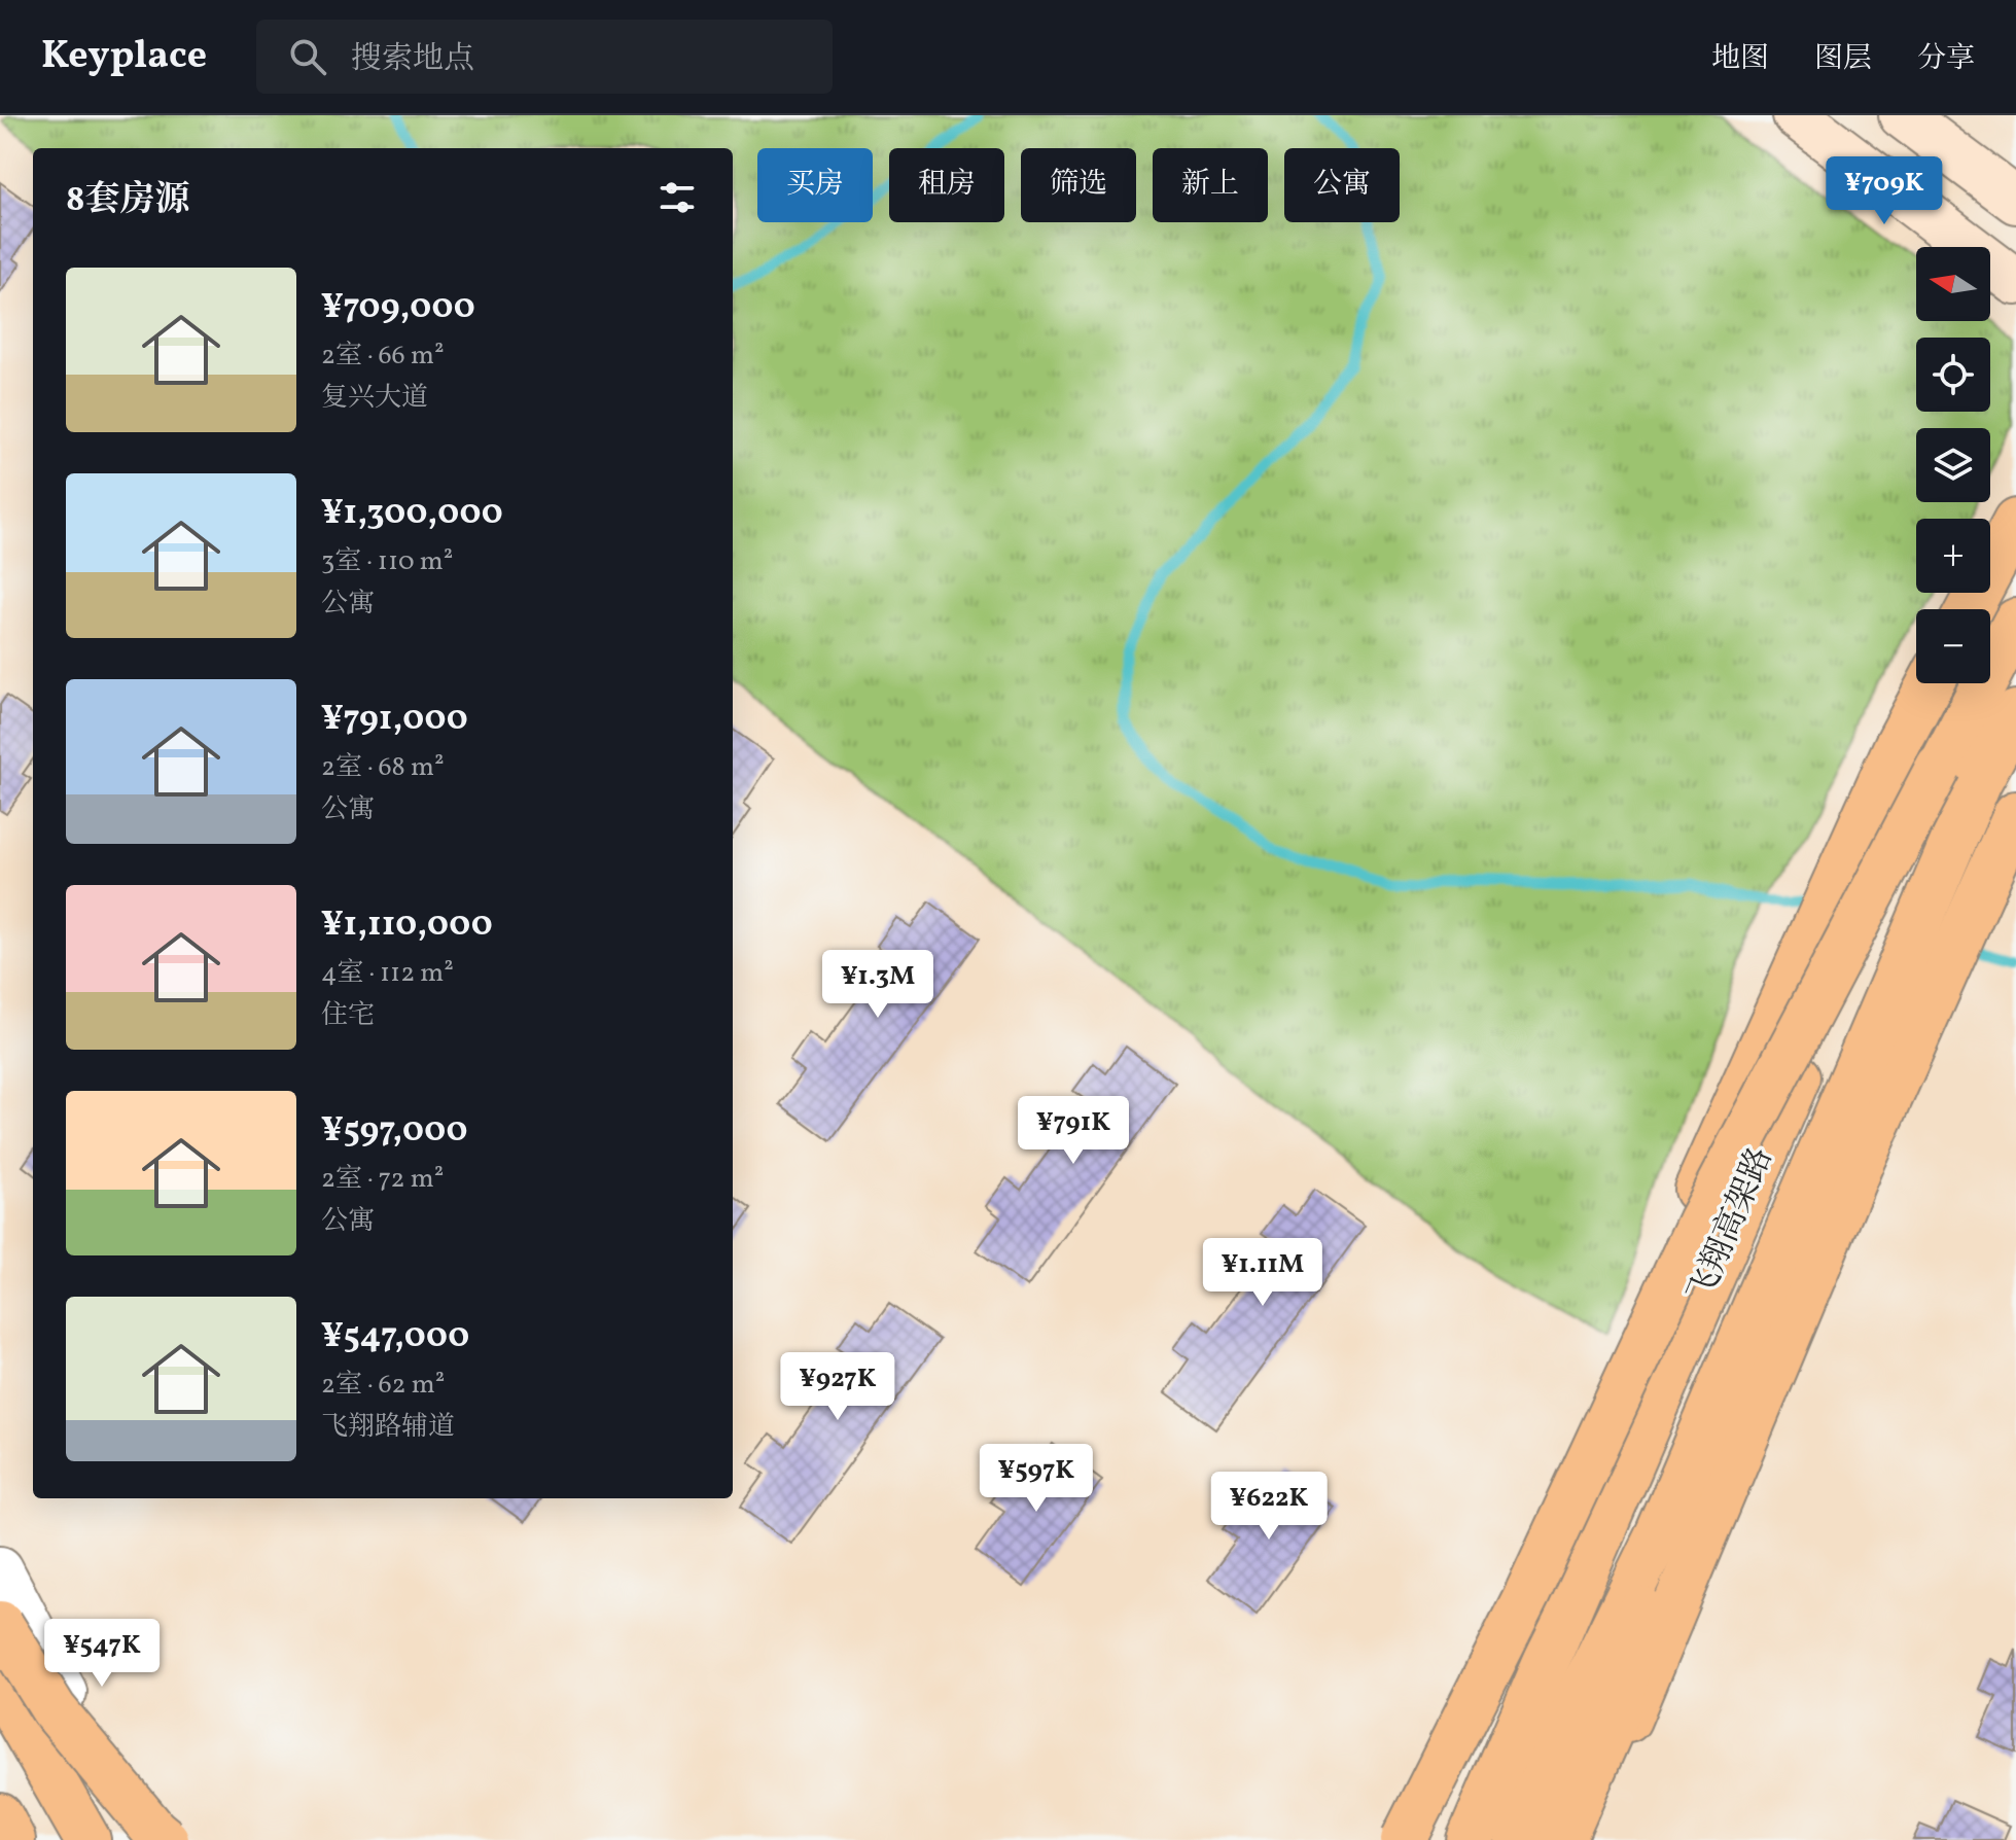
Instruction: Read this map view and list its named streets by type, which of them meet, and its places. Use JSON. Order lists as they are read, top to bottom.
{
  "streets": {
    "main road": ["飞翔高架路"]
  },
  "north": "left",
  "page": {
    "header": "Keyplace",
    "search": "搜索地点",
    "nav": ["地图", "图层", "分享"],
    "chip": [
      "买房",
      "租房",
      "筛选",
      "新上",
      "公寓"
    ],
    "heading": "8套房源",
    "price": [
      "¥709K",
      "¥1.3M",
      "¥791K",
      "¥1.11M",
      "¥927K",
      "¥597K",
      "¥622K",
      "¥547K"
    ],
    "map_buttons": ["+", "−"],
    "list": [
      {
        "name": "¥709,000",
        "note": "2室 · 66 m² · 复兴大道"
      },
      {
        "name": "¥1,300,000",
        "note": "3室 · 110 m² · 公寓"
      },
      {
        "name": "¥791,000",
        "note": "2室 · 68 m² · 公寓"
      },
      {
        "name": "¥1,110,000",
        "note": "4室 · 112 m² · 住宅"
      },
      {
        "name": "¥597,000",
        "note": "2室 · 72 m² · 公寓"
      },
      {
        "name": "¥547,000",
        "note": "2室 · 62 m² · 飞翔路辅道"
      }
    ]
  }
}
